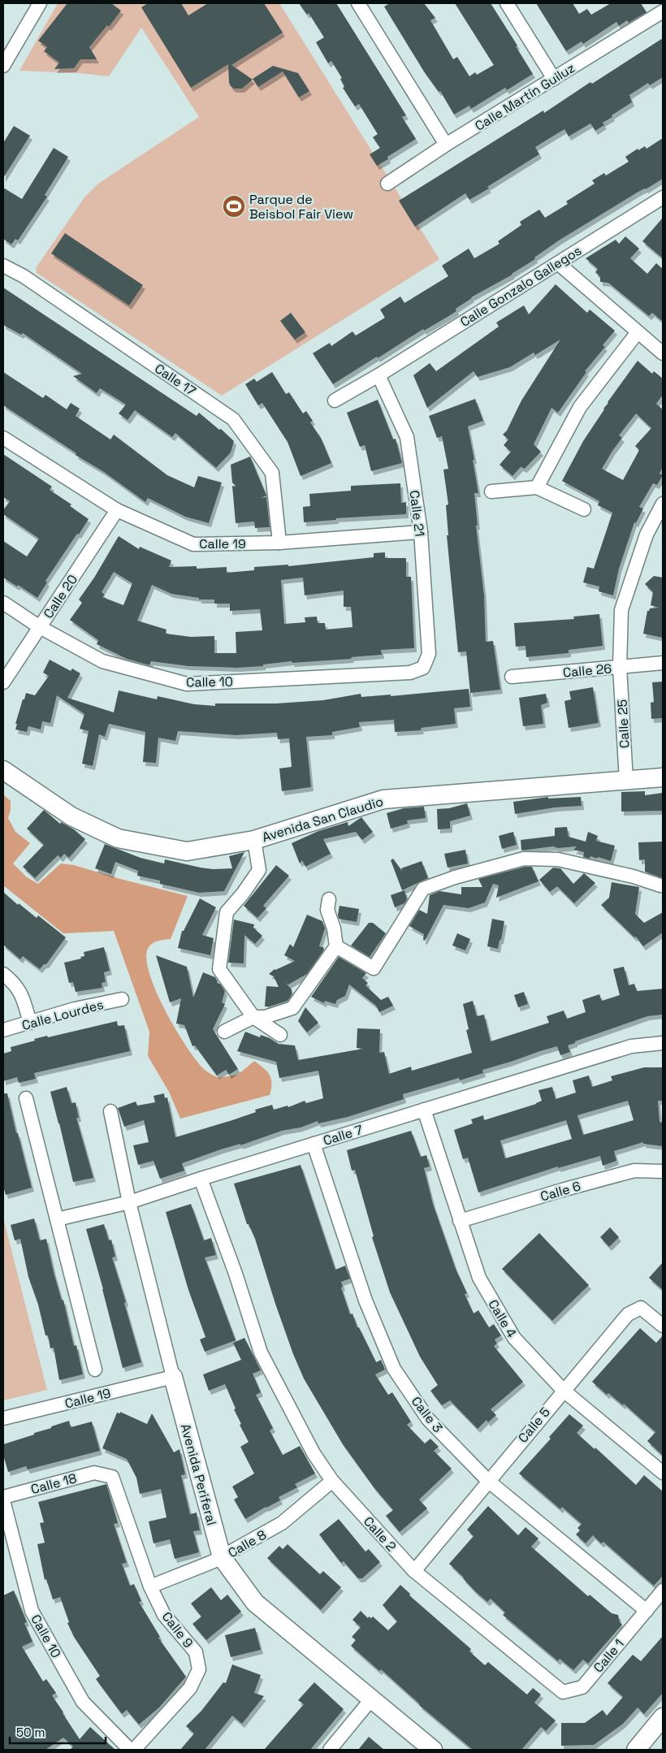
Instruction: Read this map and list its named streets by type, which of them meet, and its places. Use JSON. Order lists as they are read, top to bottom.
{
  "streets": {
    "street": [
      "Calle Martín Guiluz",
      "Calle Gonzalo Gallegos",
      "Calle 17",
      "Calle 21",
      "Calle 19",
      "Calle 20",
      "Calle 26",
      "Calle 10",
      "Calle 25",
      "Avenida San Claudio",
      "Calle Lourdes",
      "Calle 7",
      "Calle 6",
      "Calle 4",
      "Calle 3",
      "Calle 5",
      "Avenida Periferal",
      "Calle 18",
      "Calle 2",
      "Calle 8",
      "Calle 9",
      "Calle 1"
    ]
  },
  "crossings": [
    ["Calle Gonzalo Gallegos", "Calle 21"],
    ["Calle 17", "Calle 19"],
    ["Calle 21", "Calle 19"],
    ["Calle 21", "Calle 10"],
    ["Calle 19", "Calle 20"],
    ["Calle 19", "Avenida Periferal"],
    ["Calle 20", "Calle 10"],
    ["Calle 26", "Calle 25"],
    ["Calle 25", "Avenida San Claudio"],
    ["Calle 7", "Calle 4"],
    ["Calle 7", "Calle 3"],
    ["Calle 7", "Avenida Periferal"],
    ["Calle 7", "Calle 2"],
    ["Calle 6", "Calle 4"],
    ["Calle 4", "Calle 5"],
    ["Calle 3", "Calle 5"],
    ["Calle 3", "Calle 1"],
    ["Calle 5", "Calle 2"],
    ["Avenida Periferal", "Calle 8"],
    ["Calle 18", "Calle 9"],
    ["Calle 2", "Calle 8"],
    ["Calle 2", "Calle 1"],
    ["Calle 8", "Calle 9"]
  ],
  "places": {
    "sports": ["Parque de Beisbol Fair View"]
  },
  "scale_bar": "50 m"
}
